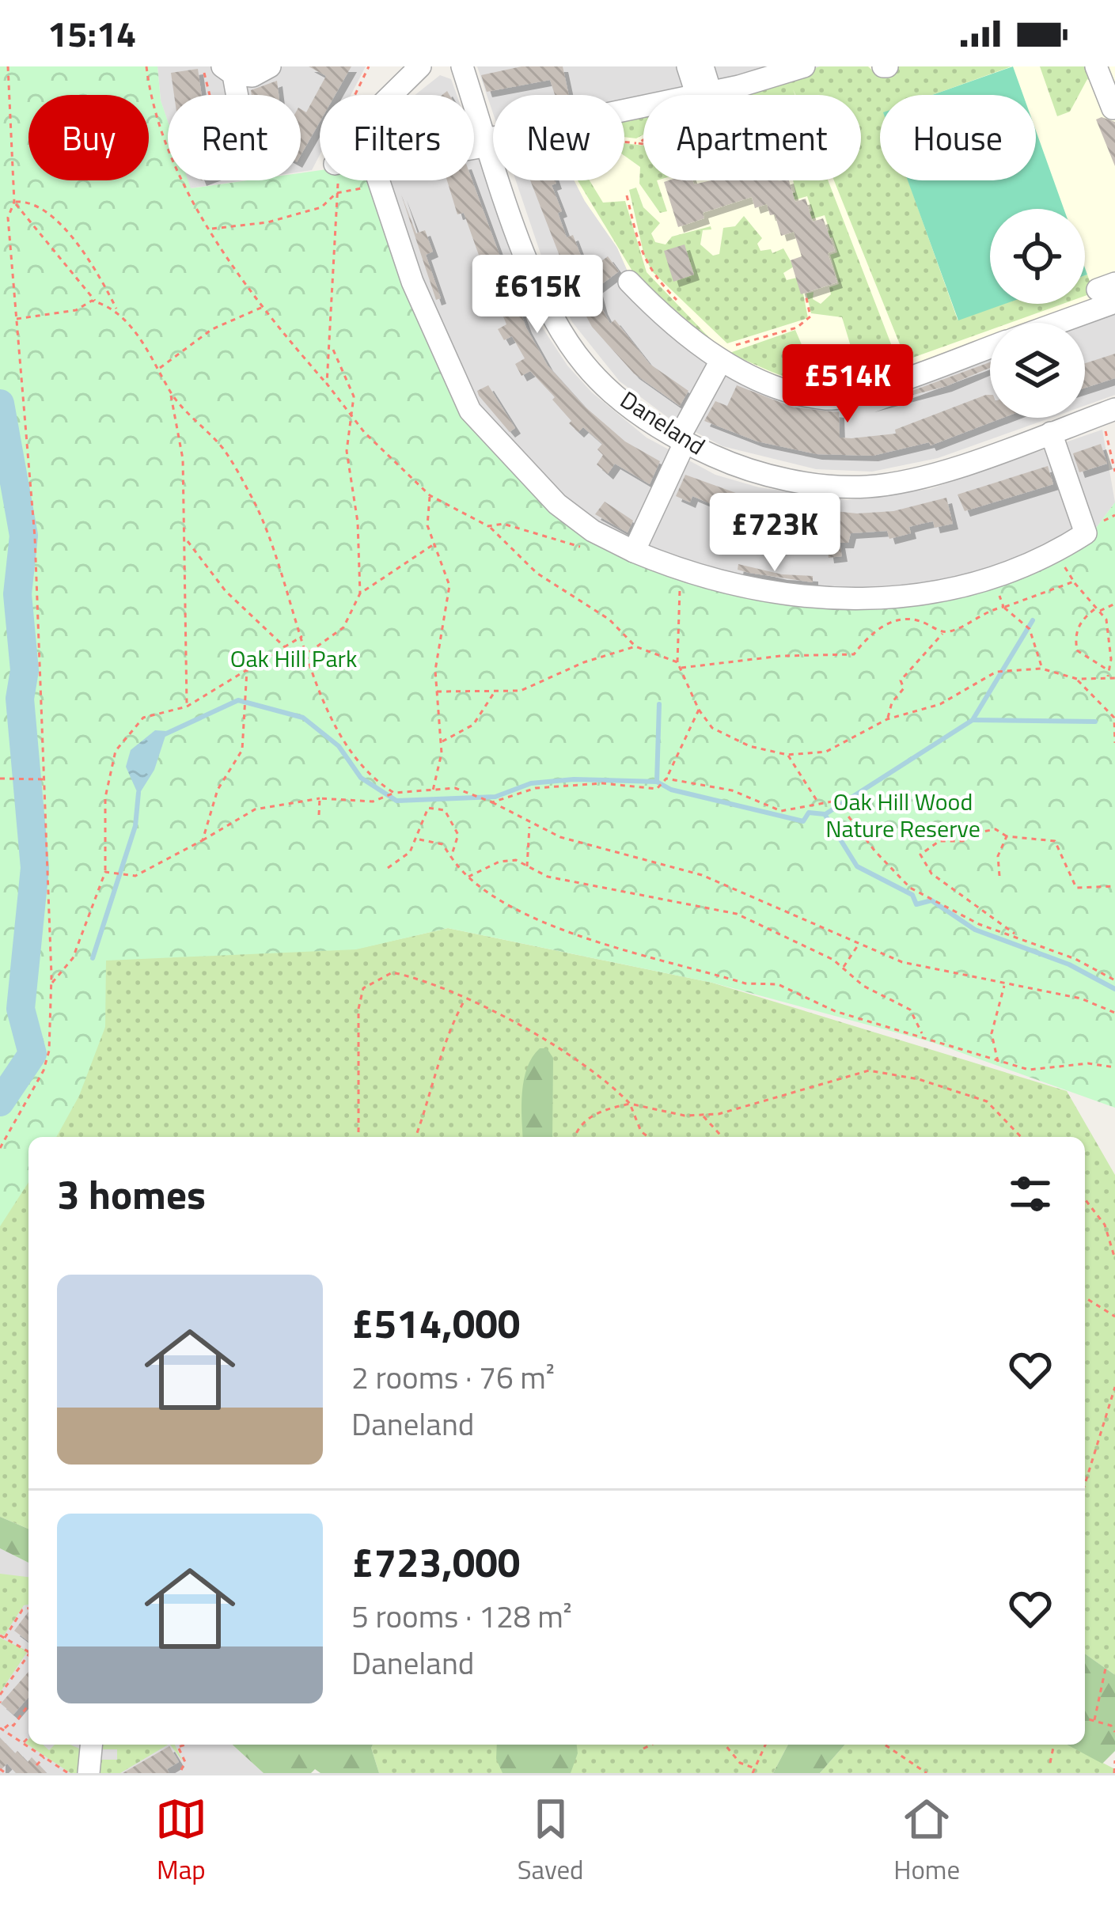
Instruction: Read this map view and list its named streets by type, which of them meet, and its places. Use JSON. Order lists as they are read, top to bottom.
{
  "streets": {
    "street": ["Daneland"]
  },
  "parks": ["Oak Hill Park", "Oak Hill Wood Nature Reserve"],
  "page": {
    "status": "15:14",
    "chip": [
      "Buy",
      "Rent",
      "Filters",
      "New",
      "Apartment",
      "House"
    ],
    "price": ["£615K", "£514K", "£723K"],
    "heading": "3 homes",
    "list": [
      {
        "name": "£514,000",
        "note": "2 rooms · 76 m² · Daneland"
      },
      {
        "name": "£723,000",
        "note": "5 rooms · 128 m² · Daneland"
      }
    ],
    "tabs": ["Map", "Saved", "Home"]
  }
}
